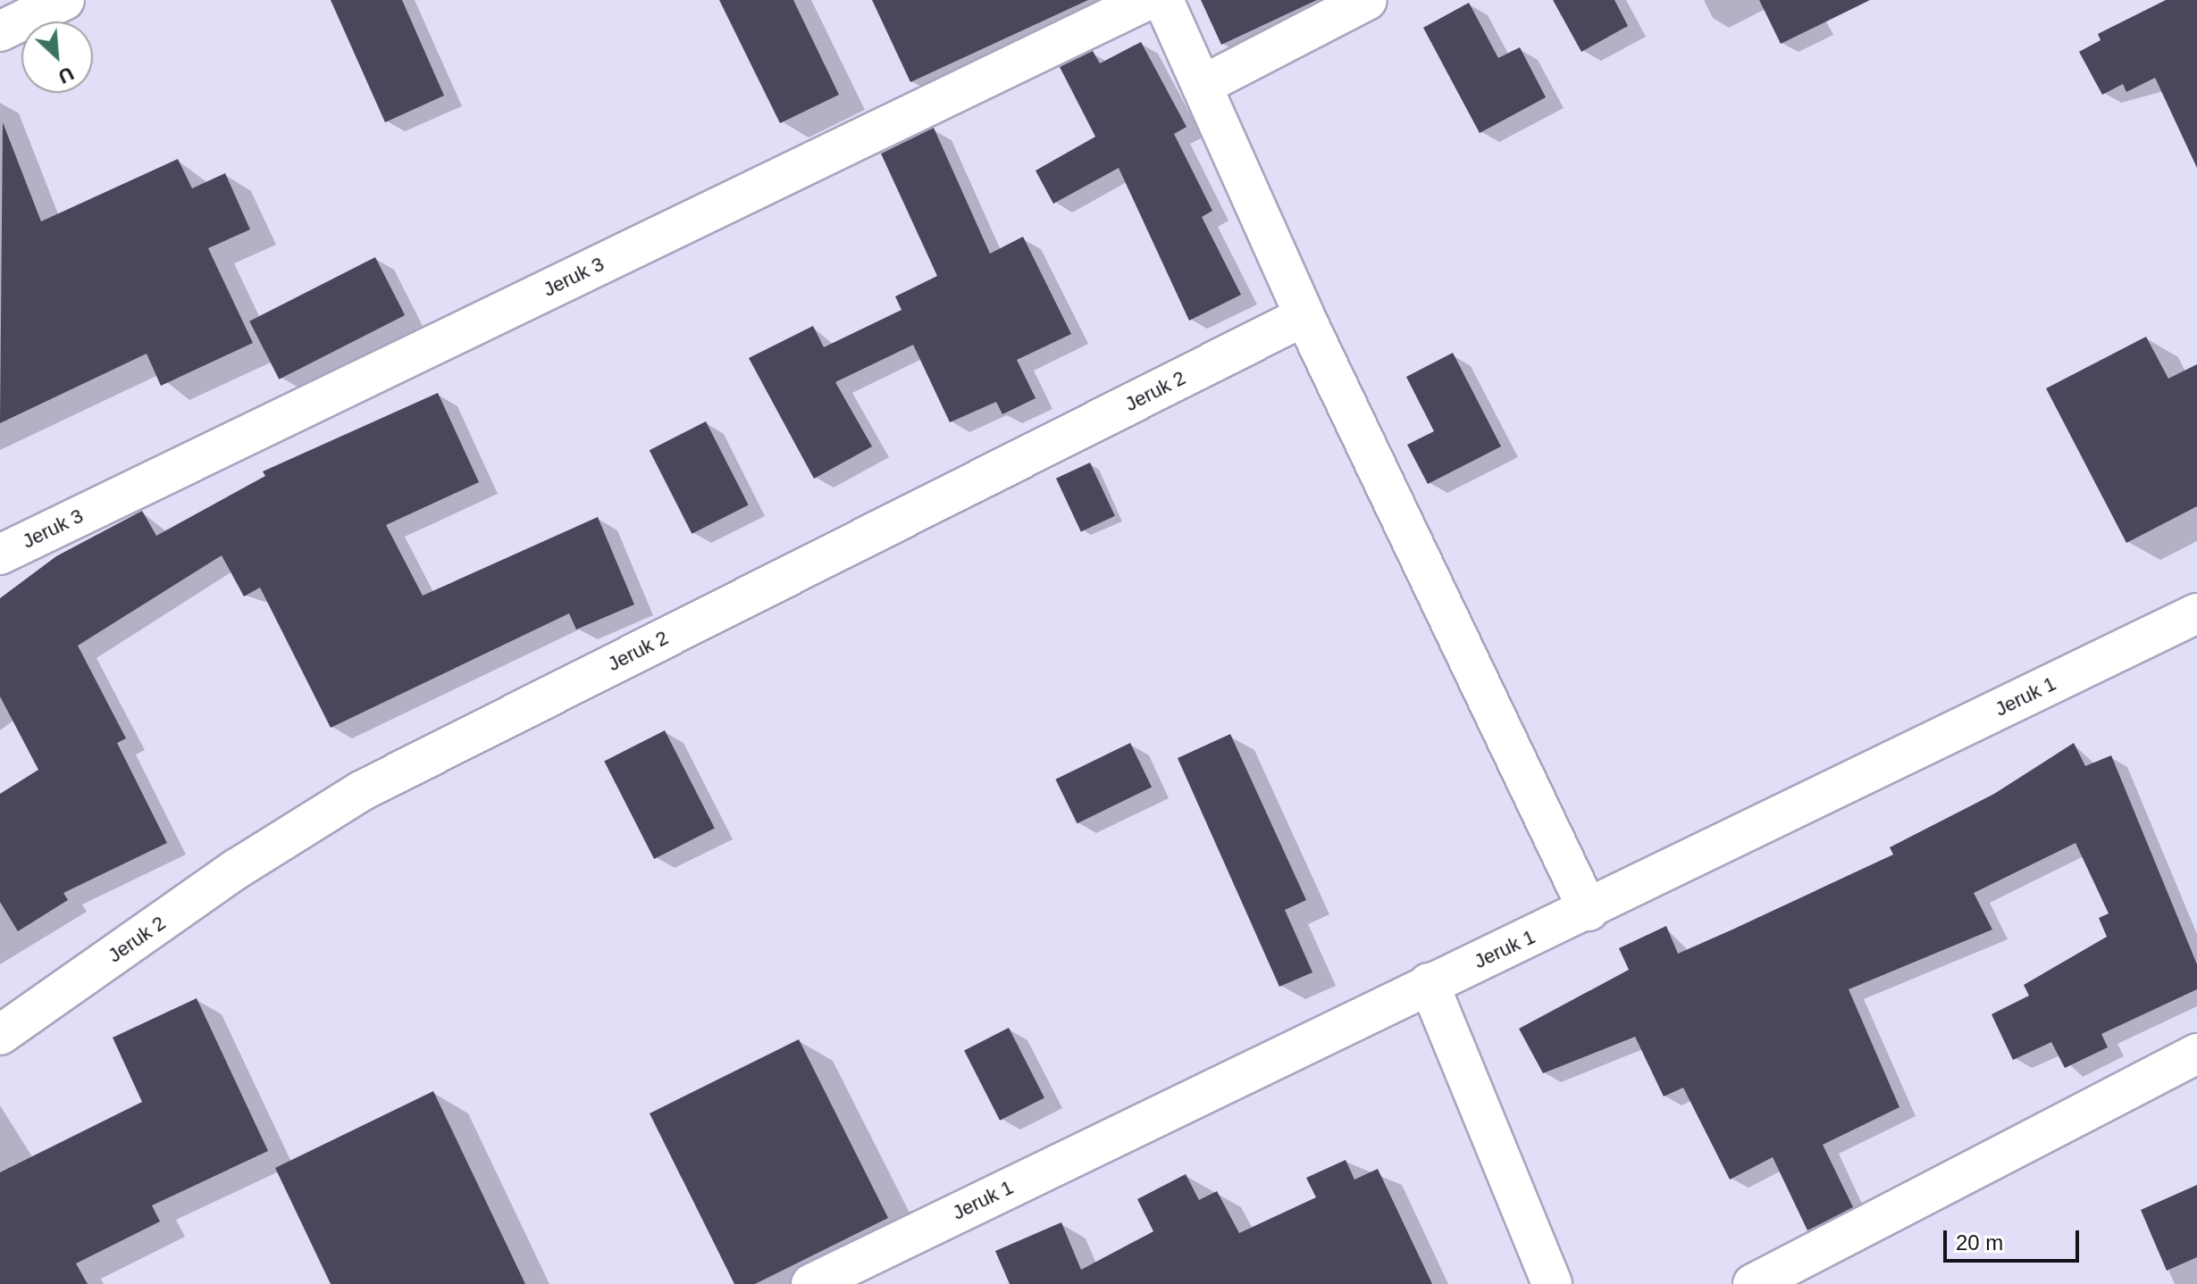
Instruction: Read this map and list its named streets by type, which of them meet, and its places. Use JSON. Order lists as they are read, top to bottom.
{
  "streets": {
    "street": ["Jeruk 3", "Jeruk 2", "Jeruk 1"]
  },
  "scale_bar": "20 m",
  "north": "bottom right"
}
